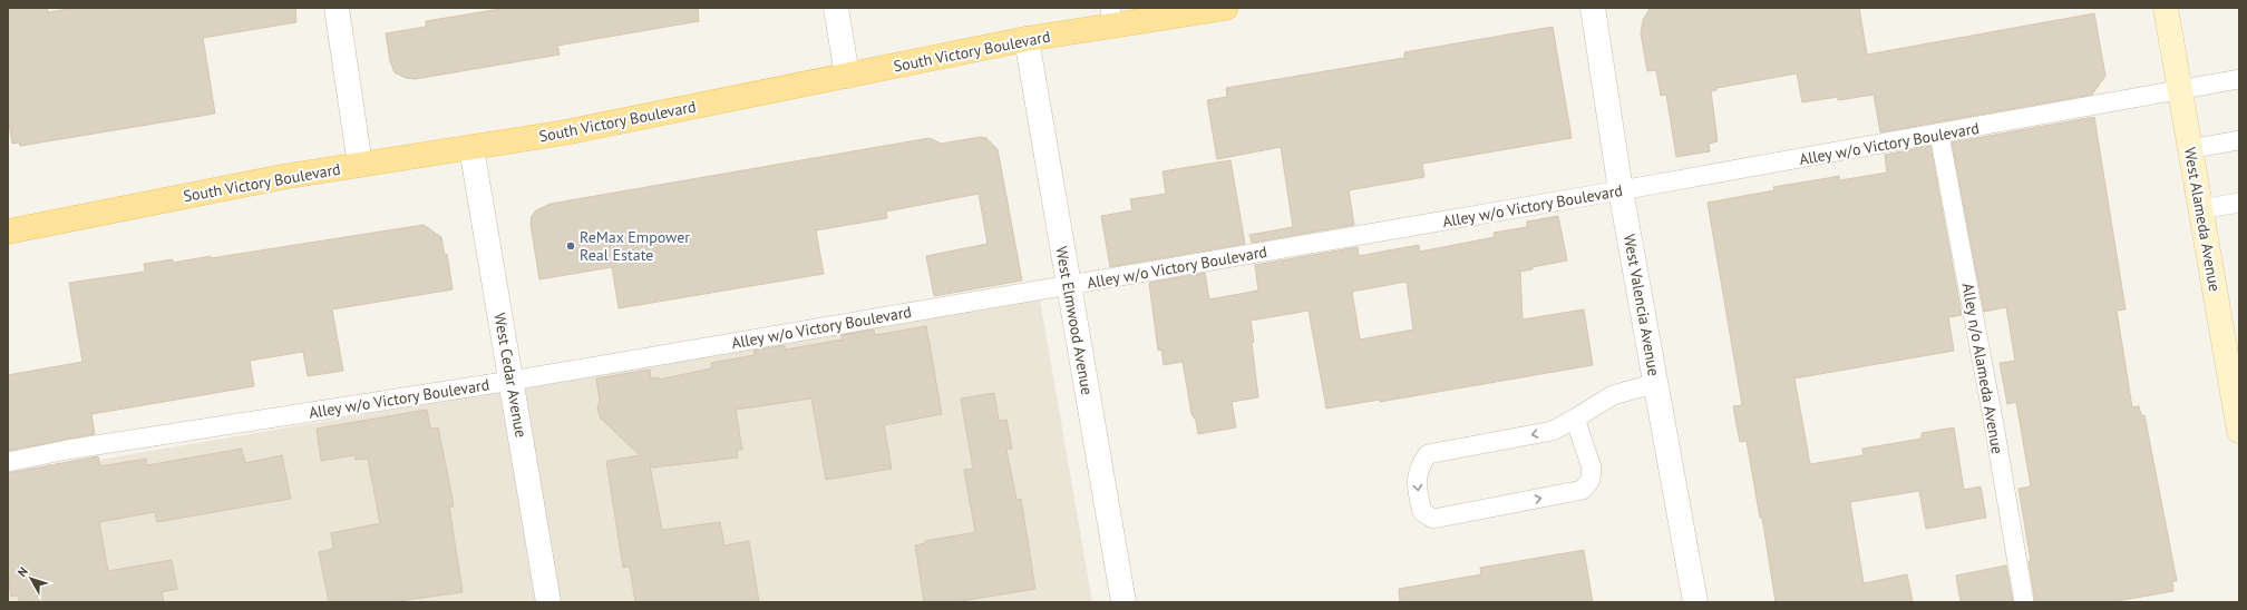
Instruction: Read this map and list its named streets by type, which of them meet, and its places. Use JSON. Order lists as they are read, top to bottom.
{
  "streets": {
    "main road": ["South Victory Boulevard", "West Alameda Avenue"],
    "street": ["West Valencia Avenue", "West Elmwood Avenue", "West Cedar Avenue"],
    "lane": ["Alley w/o Victory Boulevard", "Alley n/o Alameda Avenue"]
  },
  "crossings": [
    ["South Victory Boulevard", "West Elmwood Avenue"],
    ["South Victory Boulevard", "West Cedar Avenue"],
    ["Alley w/o Victory Boulevard", "West Alameda Avenue"],
    ["Alley w/o Victory Boulevard", "West Valencia Avenue"],
    ["Alley w/o Victory Boulevard", "West Elmwood Avenue"],
    ["Alley w/o Victory Boulevard", "Alley n/o Alameda Avenue"],
    ["Alley w/o Victory Boulevard", "West Cedar Avenue"]
  ],
  "places": ["ReMax Empower Real Estate"],
  "north": "top left"
}
